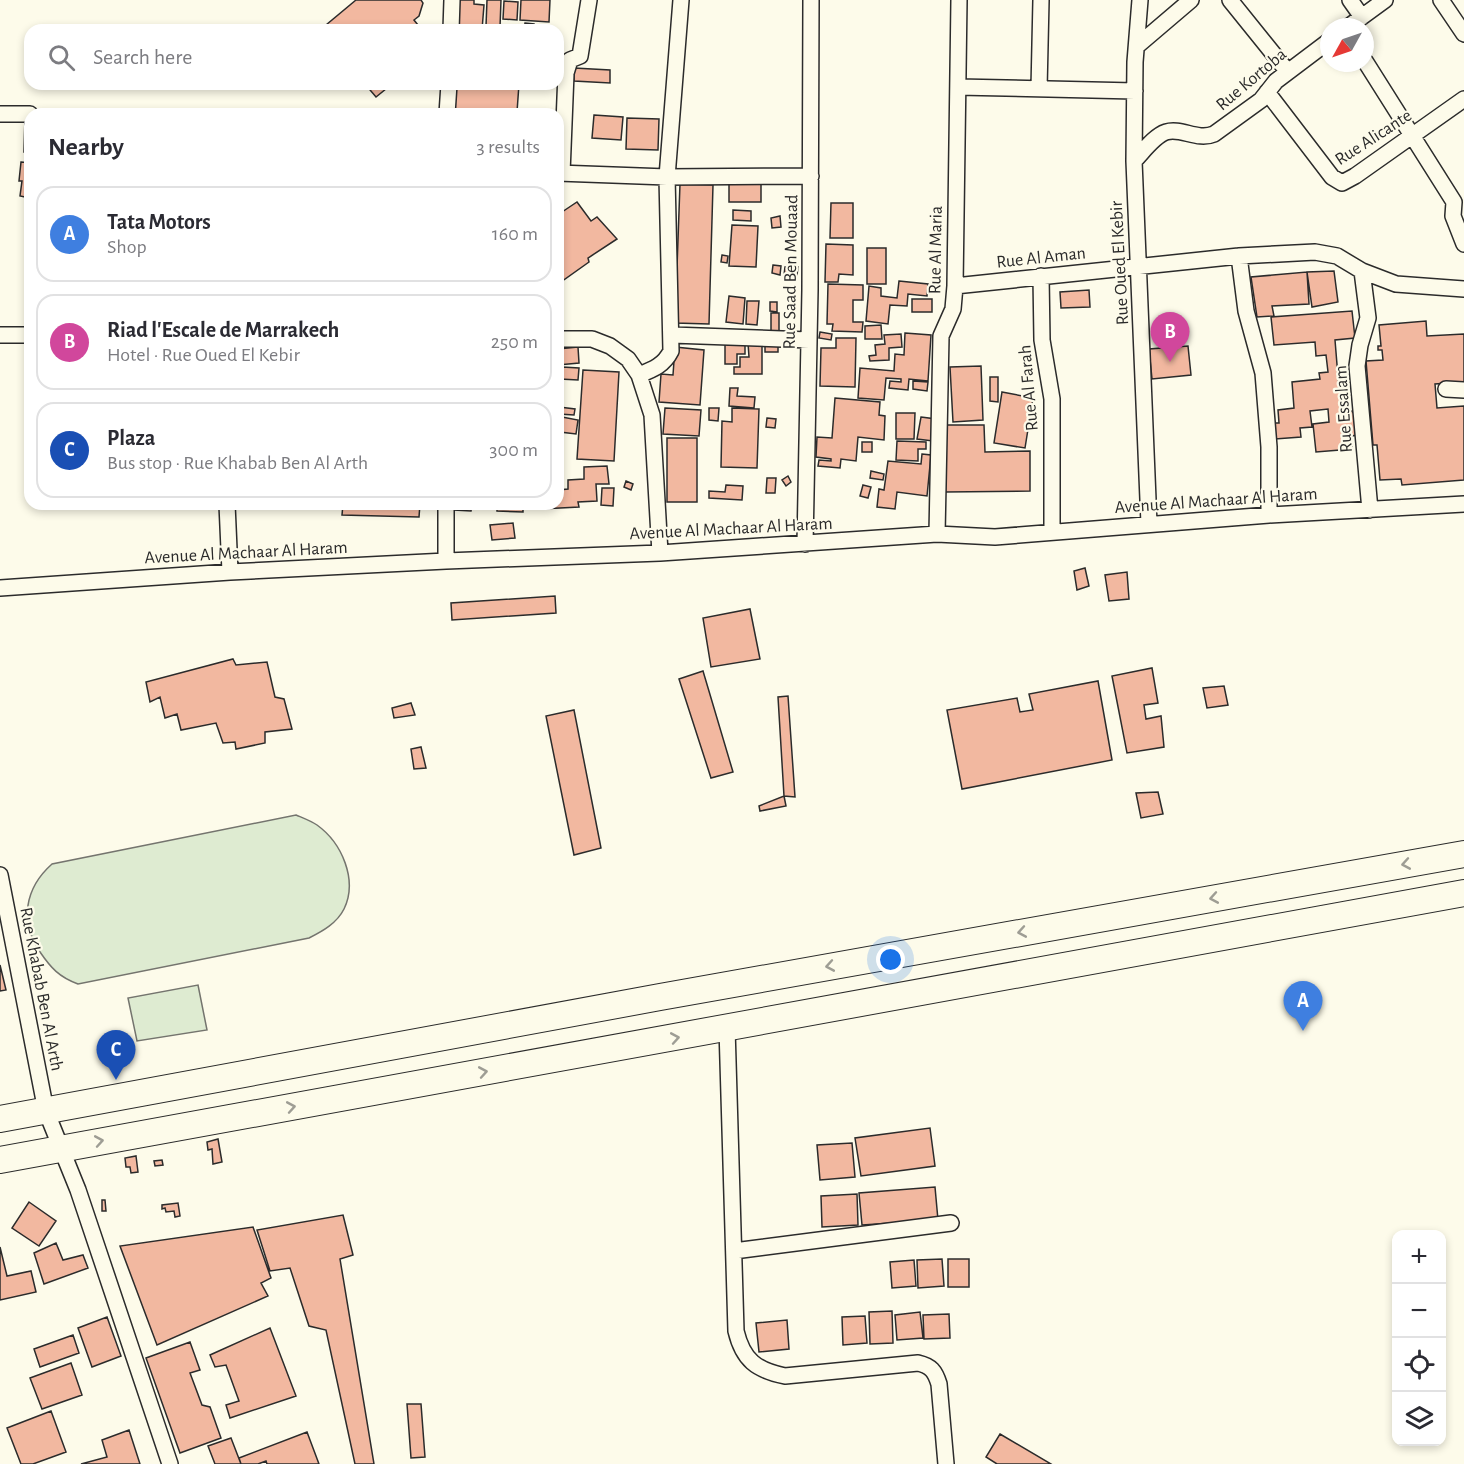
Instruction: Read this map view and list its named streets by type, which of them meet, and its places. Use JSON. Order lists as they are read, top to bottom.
{
  "streets": {
    "street": [
      "Rue Kortoba",
      "Rue Alicante",
      "Rue Al Maria",
      "Rue Al Aman",
      "Rue Oued El Kebir",
      "Rue Saad Ben Mouaad",
      "Rue Al Farah",
      "Rue Essalam",
      "Avenue Al Machaar Al Haram",
      "Rue Khabab Ben Al Arth"
    ]
  },
  "crossings": [
    ["Rue Kortoba", "Rue Alicante"],
    ["Rue Kortoba", "Rue Oued El Kebir"],
    ["Rue Al Maria", "Rue Al Aman"],
    ["Rue Al Maria", "Avenue Al Machaar Al Haram"],
    ["Rue Al Aman", "Rue Oued El Kebir"],
    ["Rue Al Aman", "Rue Al Farah"],
    ["Rue Al Aman", "Rue Essalam"],
    ["Rue Oued El Kebir", "Avenue Al Machaar Al Haram"],
    ["Rue Saad Ben Mouaad", "Avenue Al Machaar Al Haram"],
    ["Rue Al Farah", "Avenue Al Machaar Al Haram"],
    ["Rue Essalam", "Avenue Al Machaar Al Haram"]
  ],
  "north": "bottom left",
  "page": {
    "search": "Search here",
    "heading": ["Nearby", "3 results"],
    "list": [
      {
        "mark": "A",
        "name": "Tata Motors",
        "note": "Shop",
        "value": "160 m"
      },
      {
        "mark": "B",
        "name": "Riad l'Escale de Marrakech",
        "note": "Hotel · Rue Oued El Kebir",
        "value": "250 m"
      },
      {
        "mark": "C",
        "name": "Plaza",
        "note": "Bus stop · Rue Khabab Ben Al Arth",
        "value": "300 m"
      }
    ],
    "pins": ["B", "A", "C"],
    "map_buttons": ["+", "−"]
  }
}
